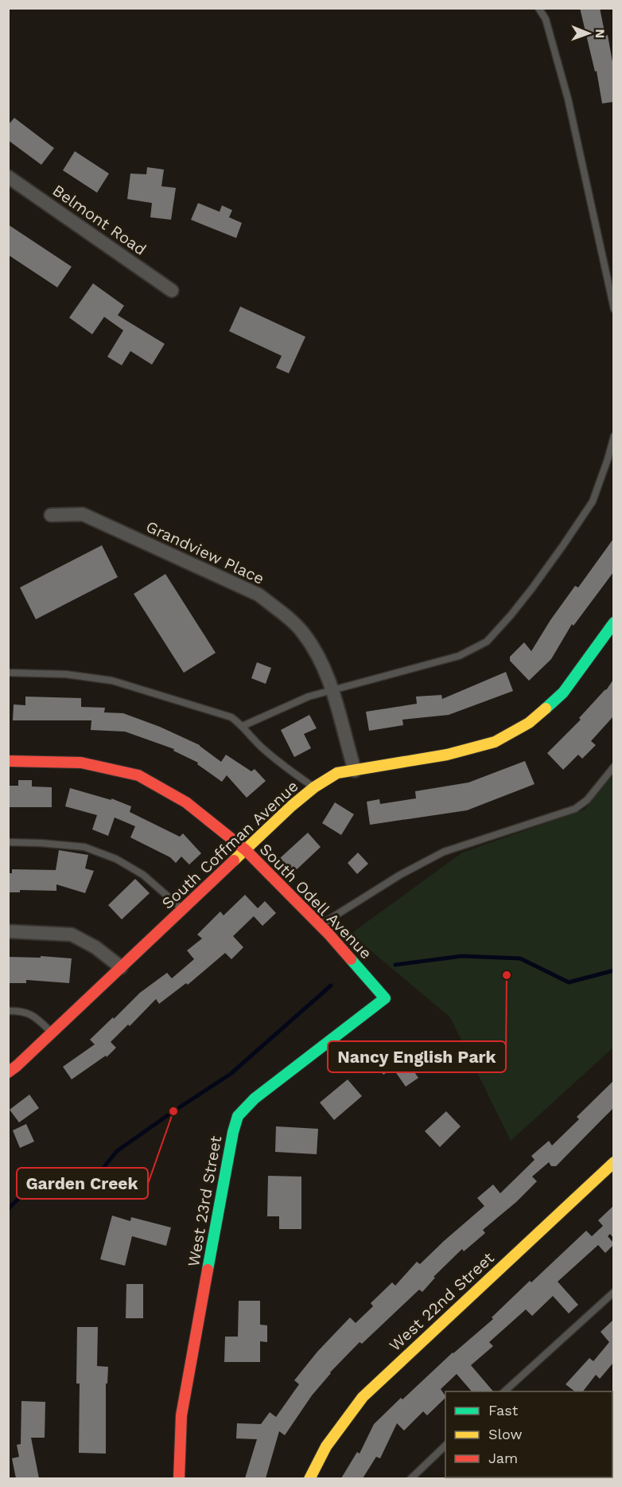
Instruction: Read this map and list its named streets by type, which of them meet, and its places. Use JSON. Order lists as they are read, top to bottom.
{
  "streets": {
    "street": [
      "Belmont Road",
      "Grandview Place",
      "South Coffman Avenue",
      "South Odell Avenue",
      "West 23rd Street",
      "West 22nd Street"
    ]
  },
  "crossings": [
    ["Grandview Place", "South Coffman Avenue"],
    ["South Coffman Avenue", "South Odell Avenue"],
    ["South Odell Avenue", "West 23rd Street"]
  ],
  "places": ["Nancy English Park", "Garden Creek"],
  "legend": ["Fast", "Slow", "Jam"],
  "north": "right"
}
